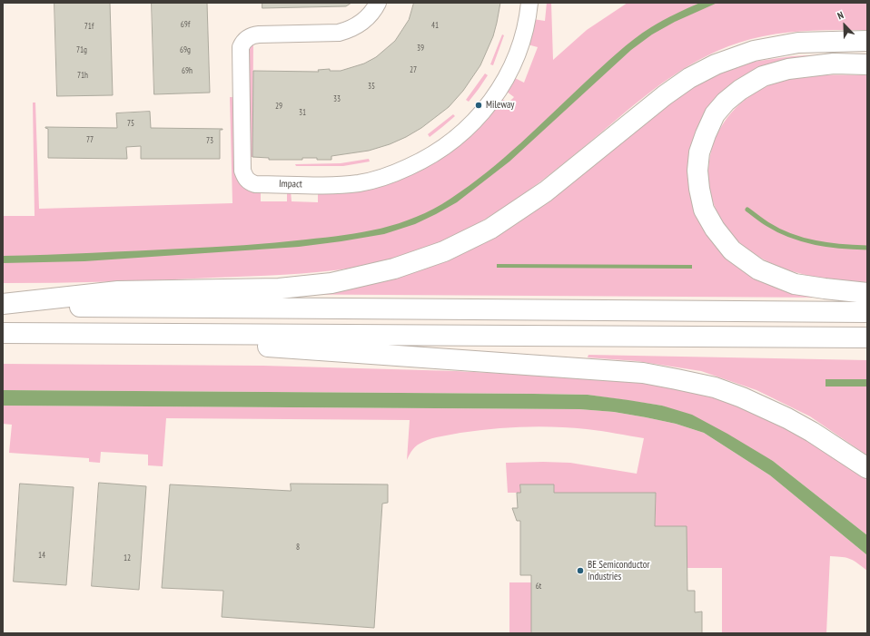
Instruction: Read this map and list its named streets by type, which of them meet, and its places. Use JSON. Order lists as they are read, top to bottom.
{
  "streets": {
    "street": ["Impact"]
  },
  "places": ["Mileway", "BE Semiconductor Industries"],
  "house_numbers": [
    "69f",
    "41",
    "71f",
    "39",
    "71g",
    "69g",
    "27",
    "69h",
    "71h",
    "35",
    "33",
    "29",
    "31",
    "75",
    "77",
    "73",
    "8",
    "14",
    "12",
    "6t"
  ],
  "north": "top left"
}
